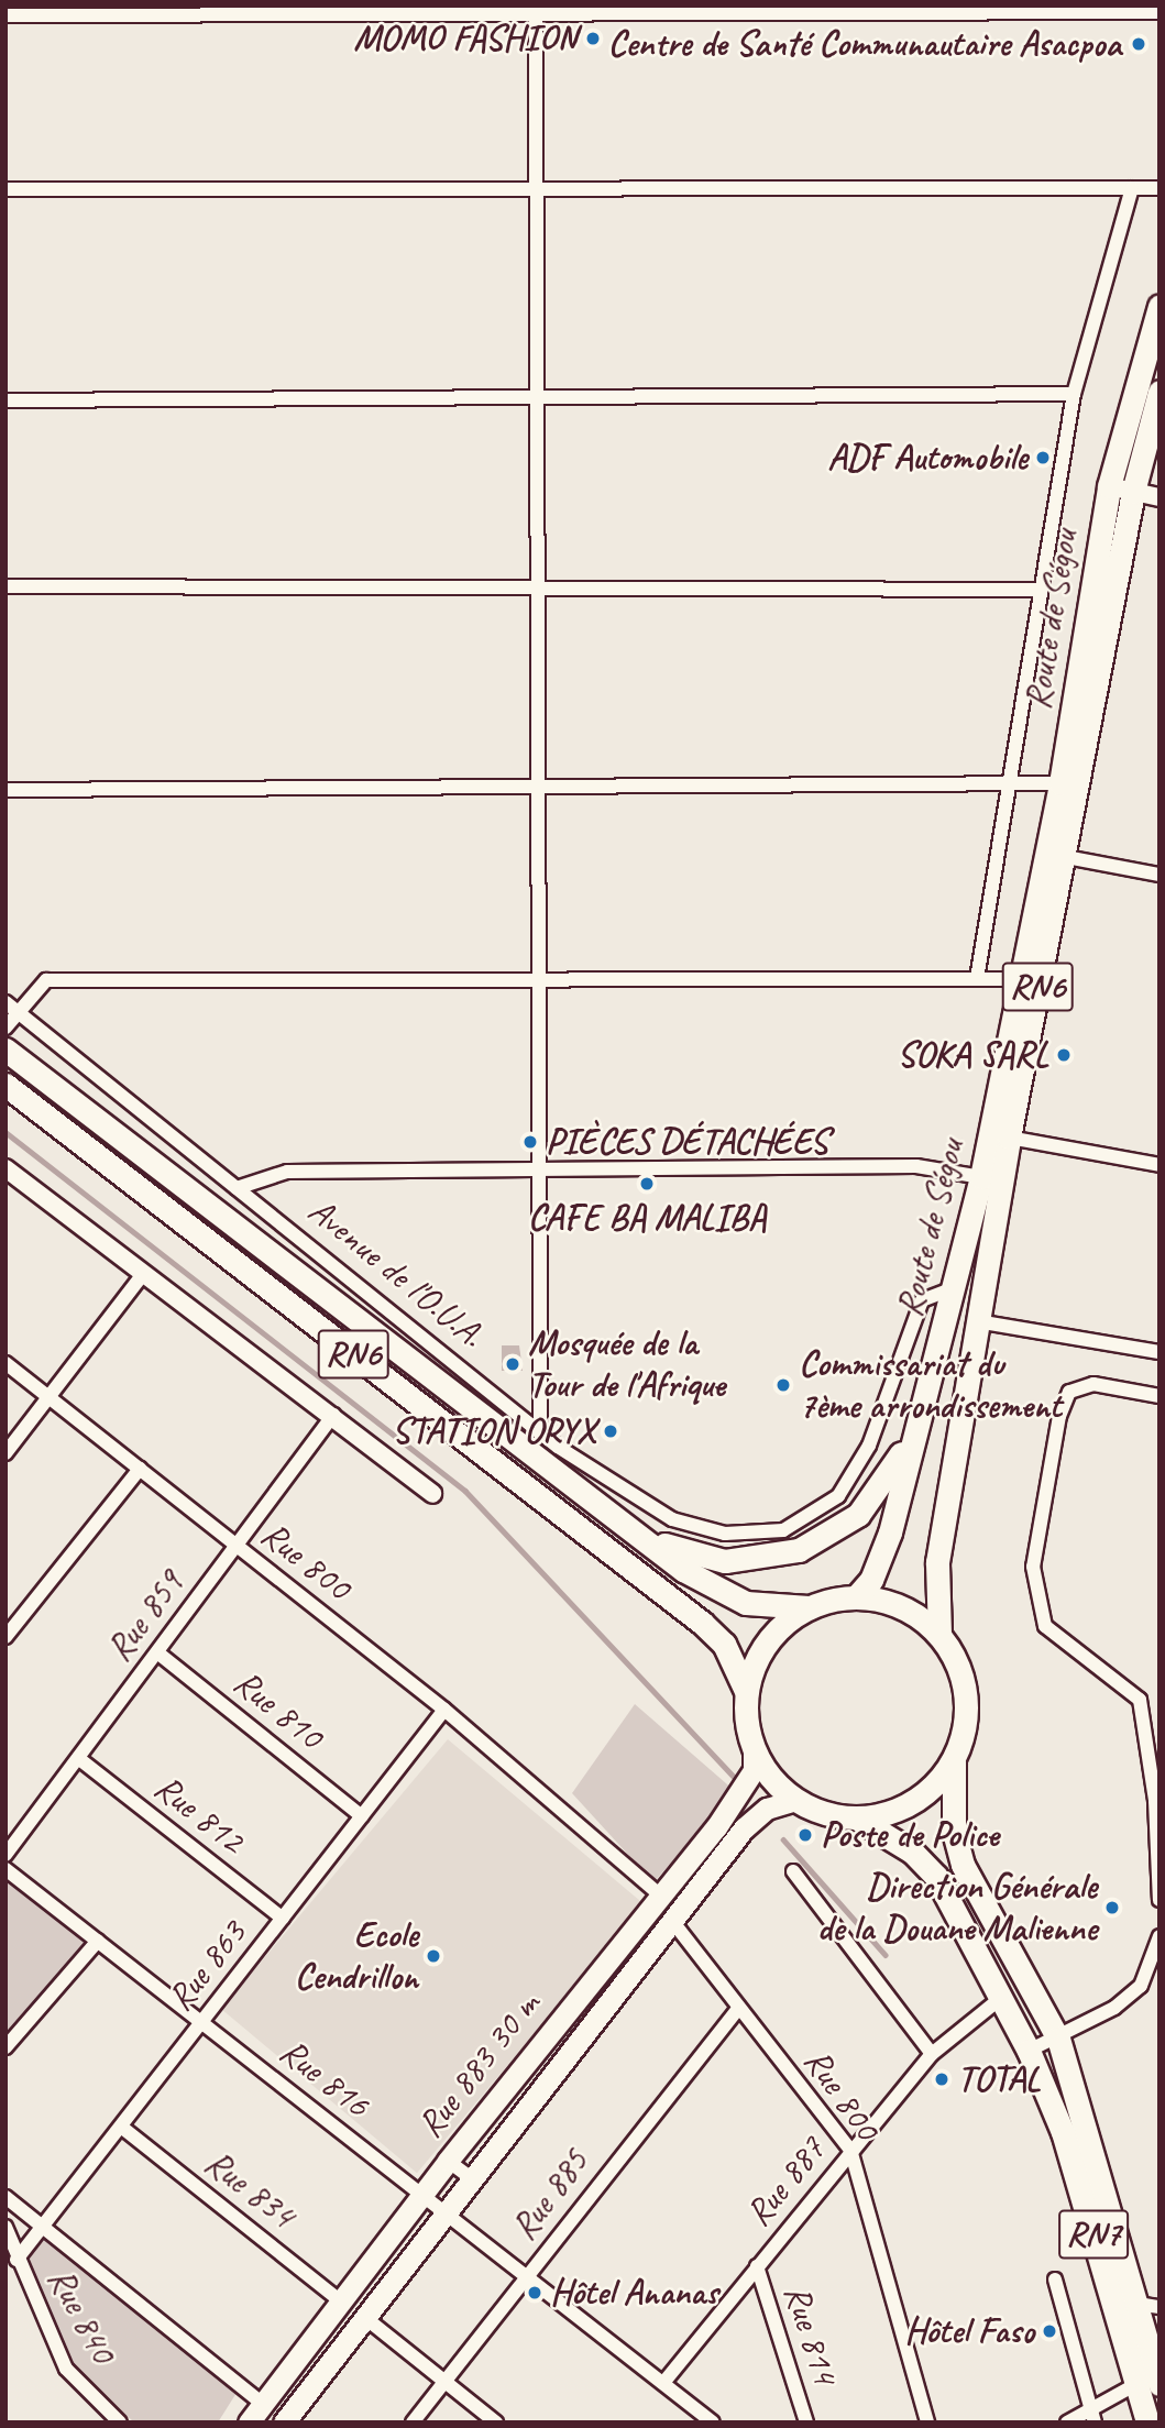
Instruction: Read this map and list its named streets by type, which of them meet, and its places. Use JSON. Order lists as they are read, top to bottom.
{
  "streets": {
    "highway": [
      "Route de Ségou",
      "RN6",
      "Avenue de l'O.U.A.",
      "RN7"
    ],
    "main road": ["Rue 883 30 m"],
    "street": [
      "Rue 800",
      "Rue 859",
      "Rue 810",
      "Rue 812",
      "Rue 863",
      "Rue 816",
      "Rue 887",
      "Rue 834",
      "Rue 885",
      "Rue 840",
      "Rue 814"
    ]
  },
  "crossings": [
    ["Route de Ségou", "RN6"],
    ["Route de Ségou", "Avenue de l'O.U.A."],
    ["Route de Ségou", "Rue 883 30 m"],
    ["Route de Ségou", "RN7"],
    ["RN6", "Avenue de l'O.U.A."],
    ["RN6", "Rue 883 30 m"],
    ["RN6", "RN7"],
    ["Avenue de l'O.U.A.", "Rue 883 30 m"],
    ["Avenue de l'O.U.A.", "RN7"],
    ["Rue 800", "Rue 859"],
    ["Rue 800", "Rue 863"],
    ["Rue 800", "Rue 883 30 m"],
    ["Rue 800", "Rue 887"],
    ["Rue 800", "Rue 885"],
    ["Rue 859", "Rue 810"],
    ["Rue 859", "Rue 812"],
    ["Rue 810", "Rue 863"],
    ["Rue 812", "Rue 863"],
    ["Rue 863", "Rue 816"],
    ["Rue 863", "Rue 834"],
    ["Rue 863", "Rue 840"],
    ["Rue 883 30 m", "Rue 816"],
    ["Rue 883 30 m", "Rue 834"],
    ["Rue 883 30 m", "RN7"],
    ["Rue 816", "Rue 887"],
    ["Rue 816", "Rue 885"],
    ["Rue 887", "RN7"],
    ["Rue 887", "Rue 814"]
  ],
  "places": [
    "MOMO FASHION",
    "Centre de Santé Communautaire Asacpoa",
    "ADF Automobile",
    "SOKA SARL",
    "PIÈCES DÉTACHÉES",
    "CAFE BA MALIBA",
    "Mosquée de la Tour de l'Afrique",
    "Commissariat du 7ème arrondissement",
    "STATION ORYX",
    "Poste de Police",
    "Direction Générale de la Douane Malienne",
    "Ecole Cendrillon",
    "TOTAL",
    "Hôtel Ananas",
    "Hôtel Faso"
  ]
}
